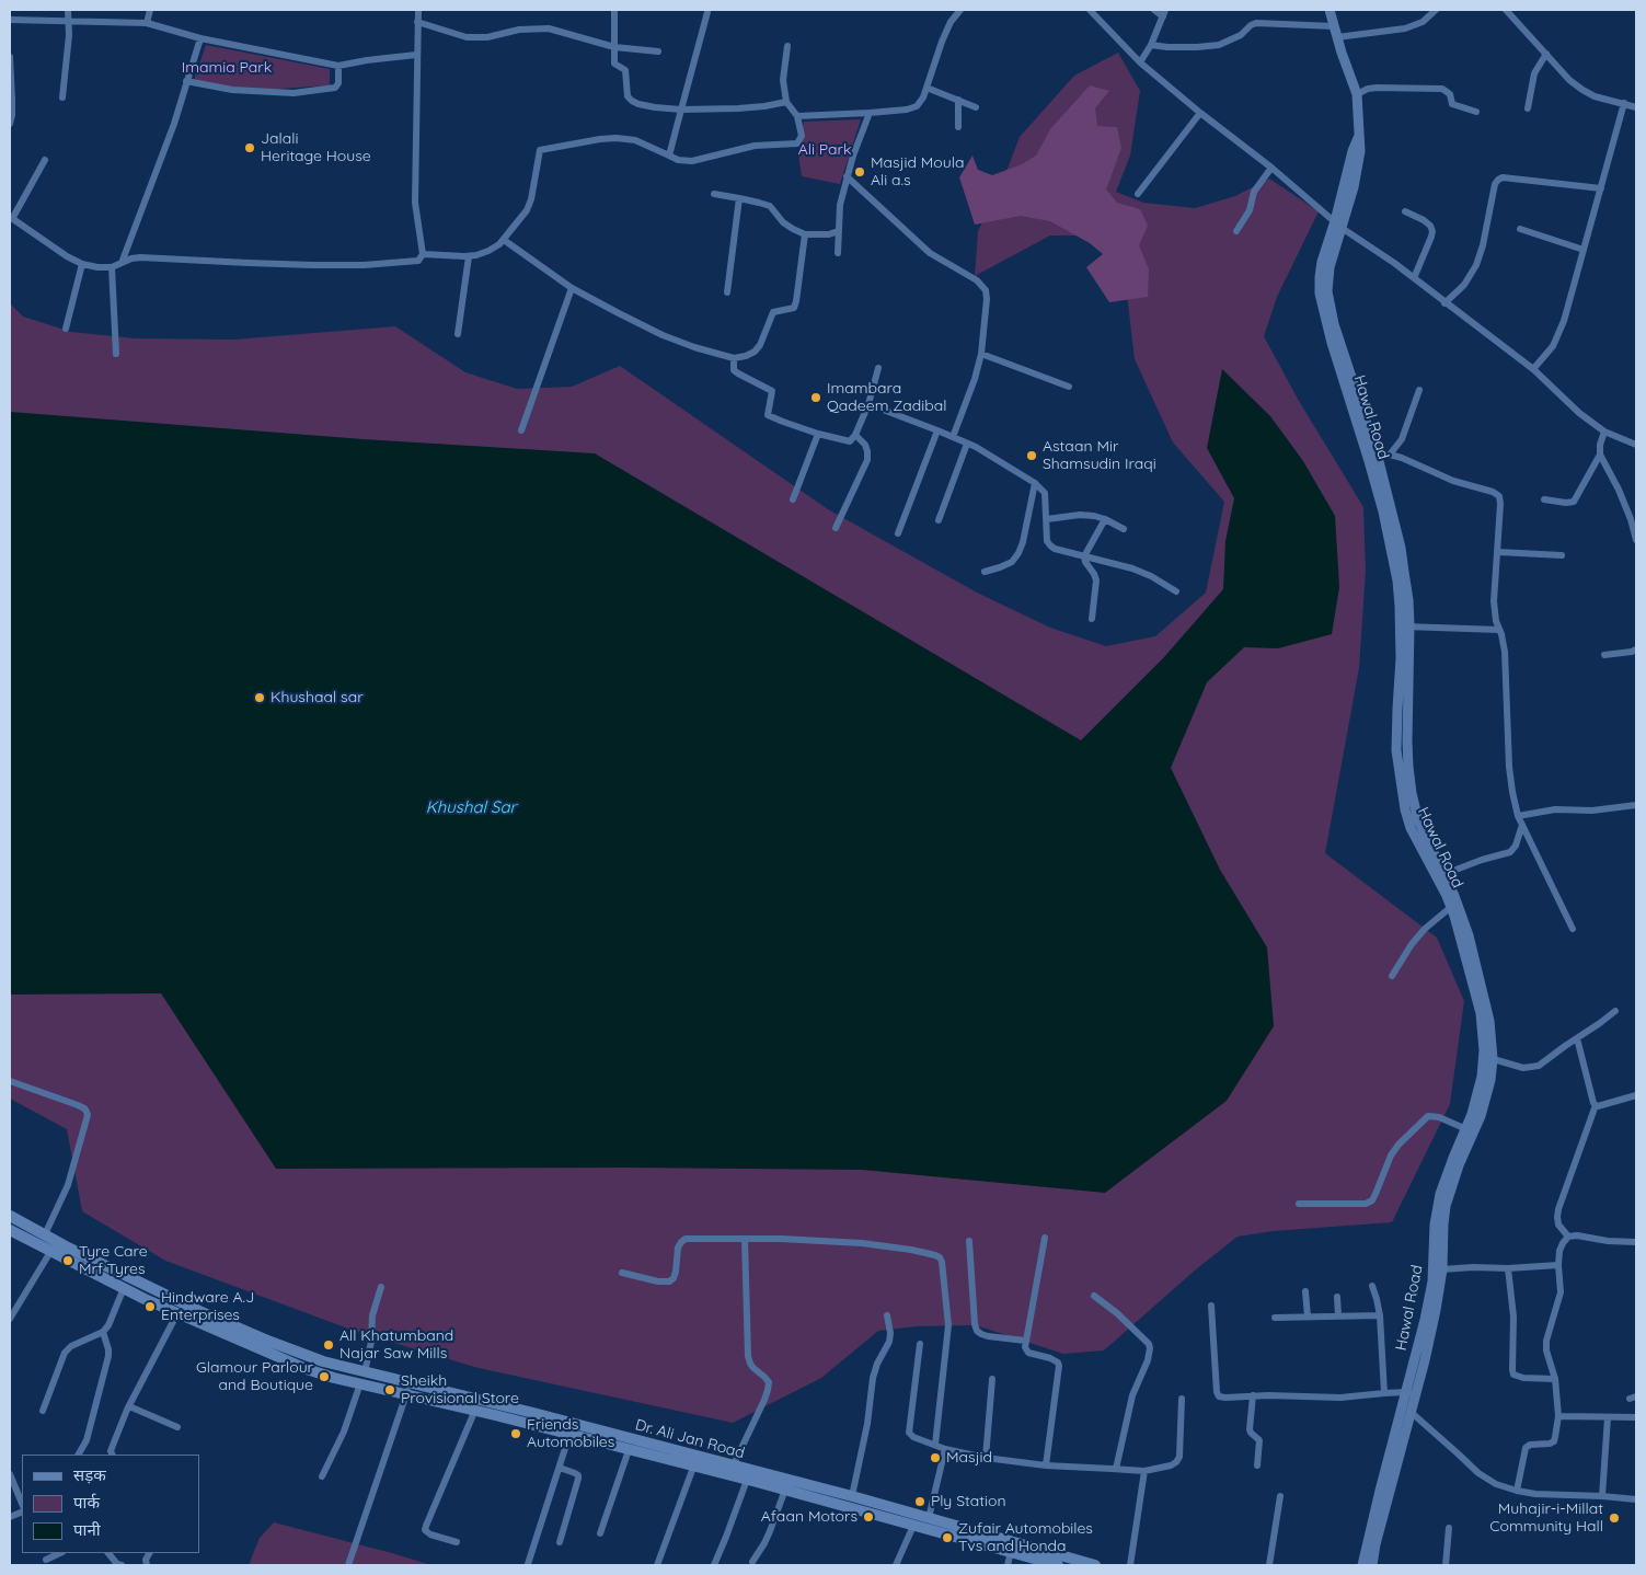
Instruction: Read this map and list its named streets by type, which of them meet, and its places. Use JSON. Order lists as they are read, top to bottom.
{
  "streets": {
    "main road": ["Hawal Road", "Dr. Ali Jan Road"]
  },
  "water": ["Khushal Sar"],
  "parks": ["Imamia Park", "Ali Park"],
  "places": [
    "Jalali Heritage House",
    "Masjid Moula Ali a.s",
    "Imambara Qadeem Zadibal",
    "Astaan Mir Shamsudin Iraqi",
    "Khushaal sar",
    "Tyre Care Mrf Tyres",
    "Hindware A.J Enterprises",
    "All Khatumband Najar Saw Mills",
    "Glamour Parlour and Boutique",
    "Sheikh Provisional Store",
    "Friends Automobiles",
    "Masjid",
    "Ply Station",
    "Afaan Motors",
    "Muhajir-i-Millat Community Hall",
    "Zufair Automobiles Tvs and Honda"
  ],
  "legend": ["सड़क", "पार्क", "पानी"]
}
